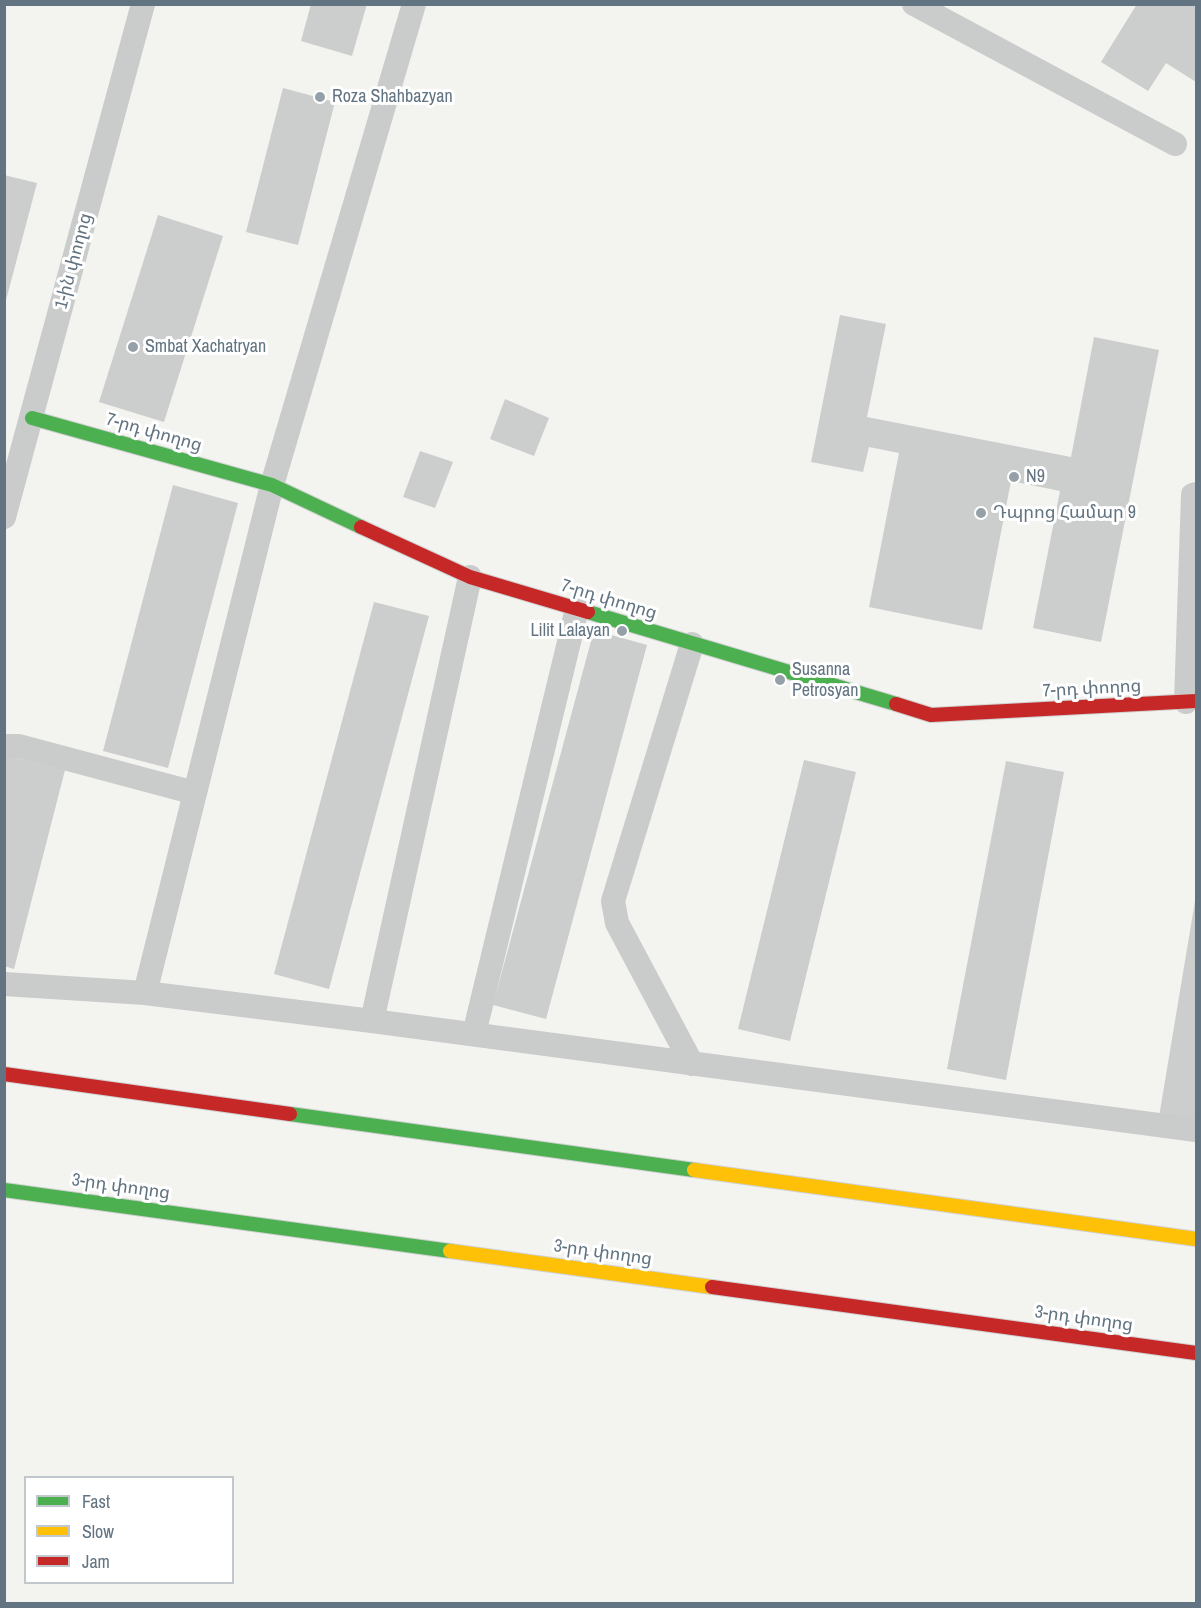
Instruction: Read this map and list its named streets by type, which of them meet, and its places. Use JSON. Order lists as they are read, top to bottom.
{
  "streets": {
    "street": ["1-ին փողոց", "7-րդ փողոց", "3-րդ փողոց"]
  },
  "crossings": [
    ["1-ին փողոց", "7-րդ փողոց"]
  ],
  "places": [
    "Roza Shahbazyan",
    "Smbat Xachatryan",
    "N9",
    "Դպրոց Համար 9",
    "Lilit Lalayan",
    "Susanna Petrosyan"
  ],
  "legend": ["Fast", "Slow", "Jam"]
}
